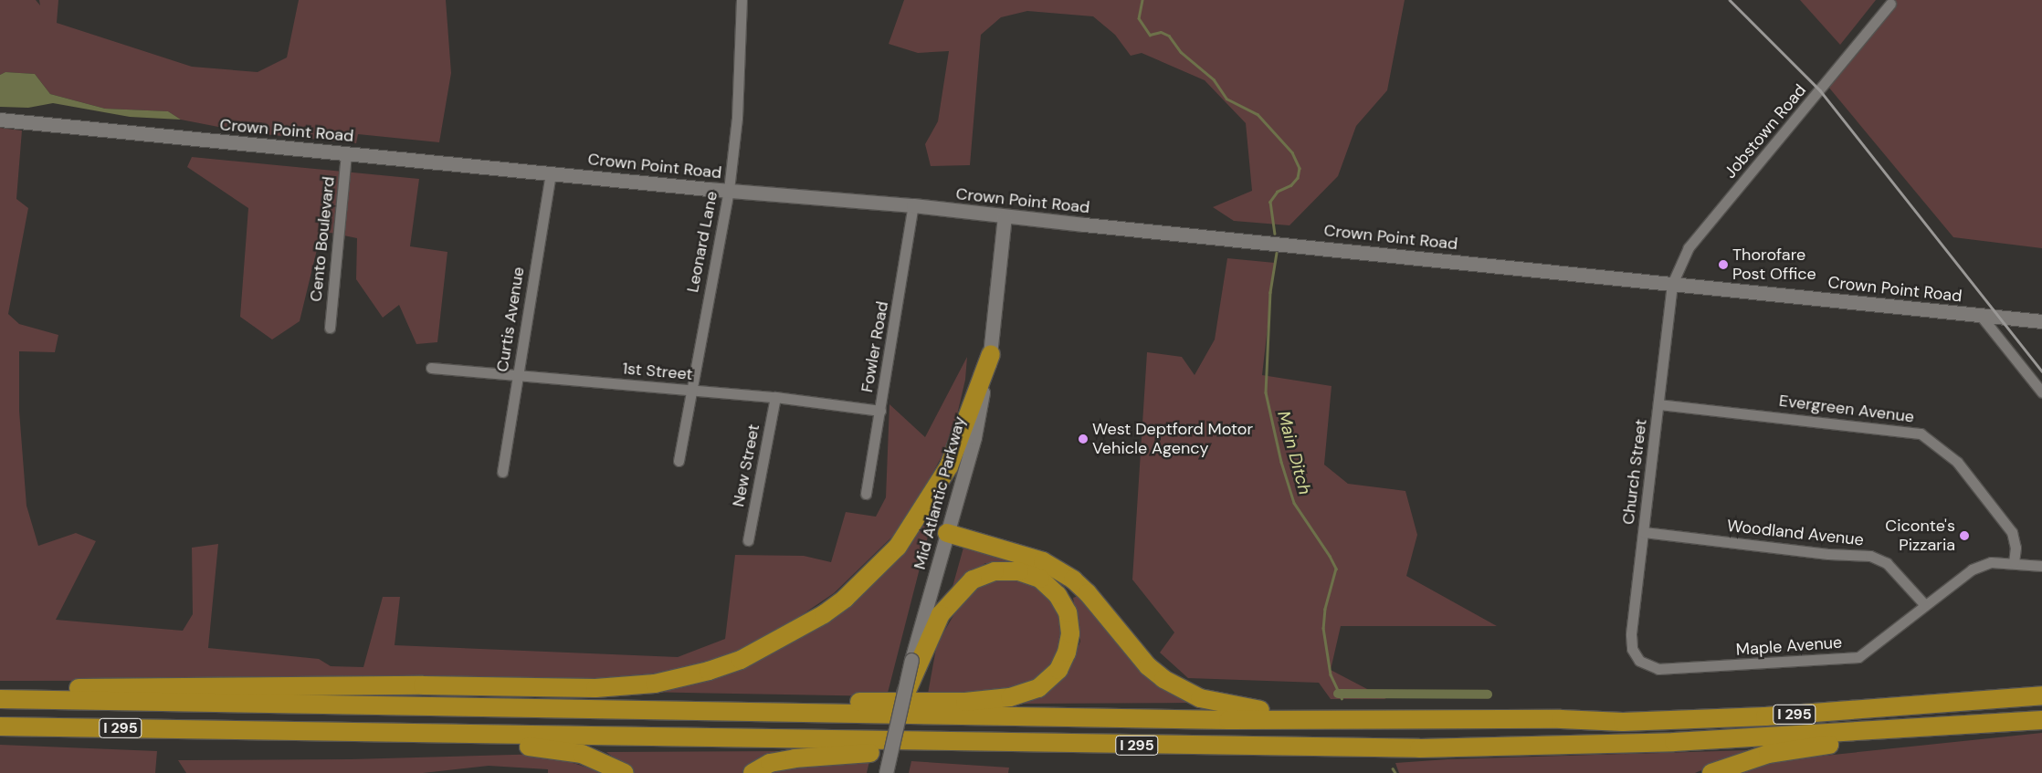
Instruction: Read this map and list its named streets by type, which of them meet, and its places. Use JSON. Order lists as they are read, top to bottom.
{
  "streets": {
    "highway": ["I 295"],
    "main road": ["Crown Point Road", "Mid Atlantic Parkway"],
    "street": [
      "Jobstown Road",
      "Cento Boulevard",
      "Leonard Lane",
      "Curtis Avenue",
      "Fowler Road",
      "1st Street",
      "Evergreen Avenue",
      "New Street",
      "Church Street",
      "Woodland Avenue",
      "Maple Avenue"
    ]
  },
  "crossings": [
    ["Crown Point Road", "Jobstown Road"],
    ["Crown Point Road", "Cento Boulevard"],
    ["Crown Point Road", "Leonard Lane"],
    ["Crown Point Road", "Curtis Avenue"],
    ["Crown Point Road", "Fowler Road"],
    ["Crown Point Road", "Church Street"],
    ["Crown Point Road", "Mid Atlantic Parkway"],
    ["Jobstown Road", "Church Street"],
    ["Leonard Lane", "1st Street"],
    ["Curtis Avenue", "1st Street"],
    ["Fowler Road", "1st Street"],
    ["1st Street", "New Street"],
    ["Evergreen Avenue", "Church Street"],
    ["Evergreen Avenue", "Maple Avenue"],
    ["Church Street", "Woodland Avenue"],
    ["Church Street", "Maple Avenue"],
    ["Woodland Avenue", "Maple Avenue"]
  ],
  "water": ["Main Ditch"],
  "places": ["Thorofare Post Office", "West Deptford Motor Vehicle Agency", "Ciconte's Pizzaria"]
}
